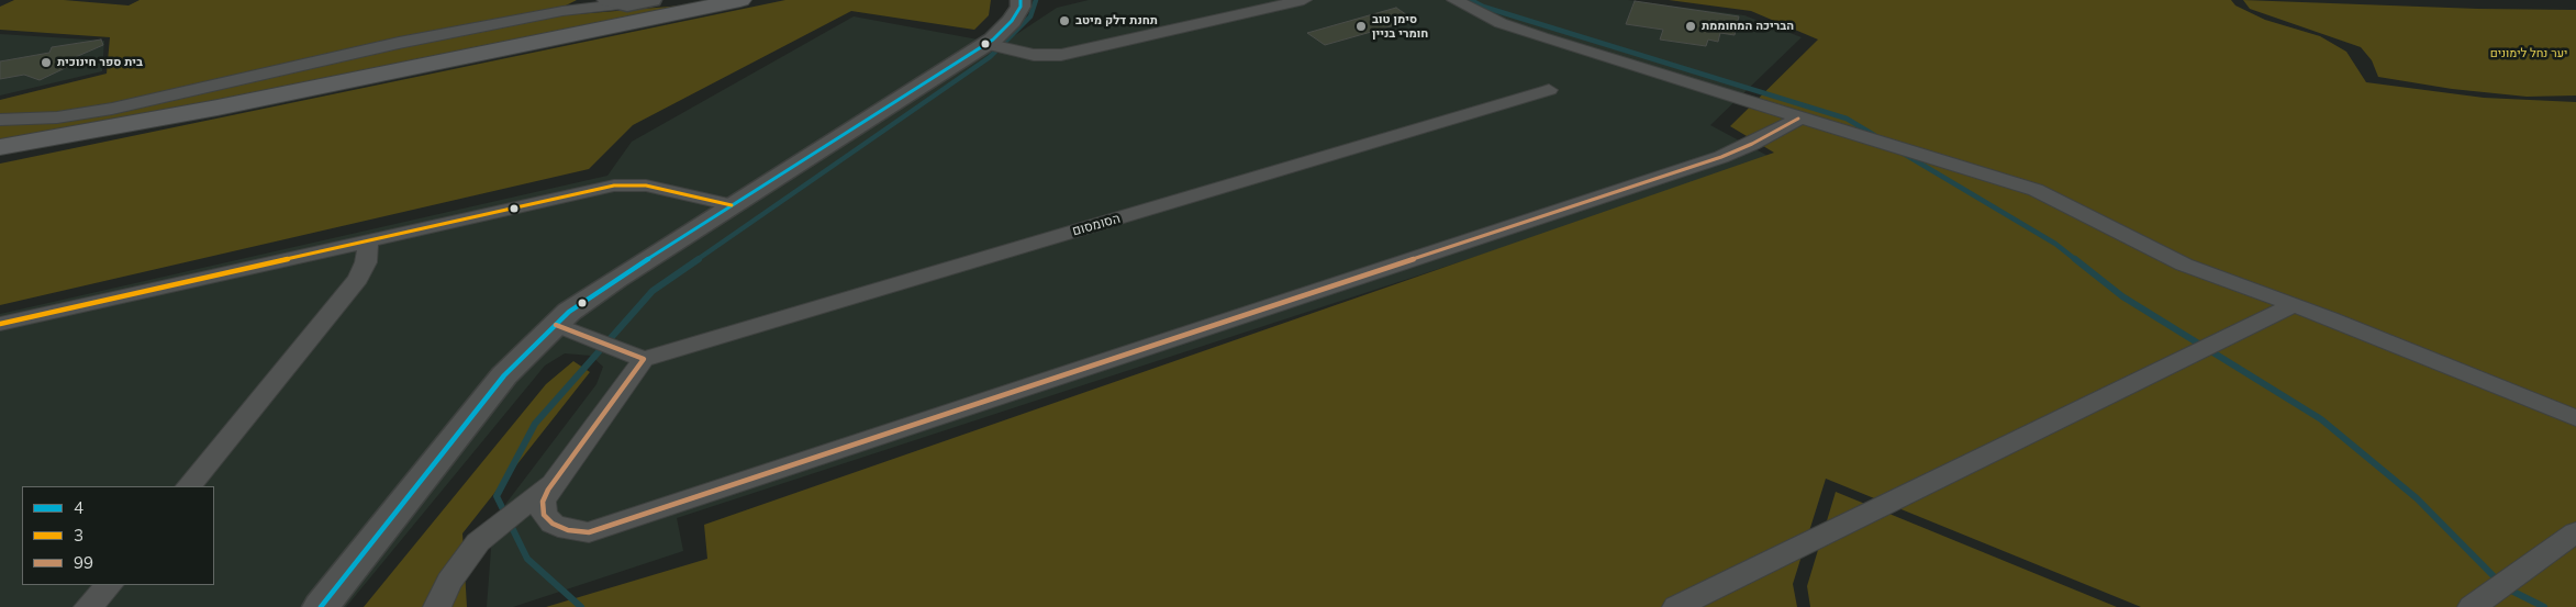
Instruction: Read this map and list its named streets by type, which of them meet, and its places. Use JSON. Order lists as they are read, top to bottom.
{
  "streets": {
    "street": ["הסומסום"]
  },
  "parks": ["יער נחל לימונים"],
  "places": [
    "תחנת דלק מיטב",
    "סימן טוב חומרי בניין",
    "הבריכה המחוממת",
    "בית ספר חינוכית"
  ],
  "lines": ["transit line 4", "transit line 99", "transit line 3"],
  "legend": ["4", "3", "99"]
}
